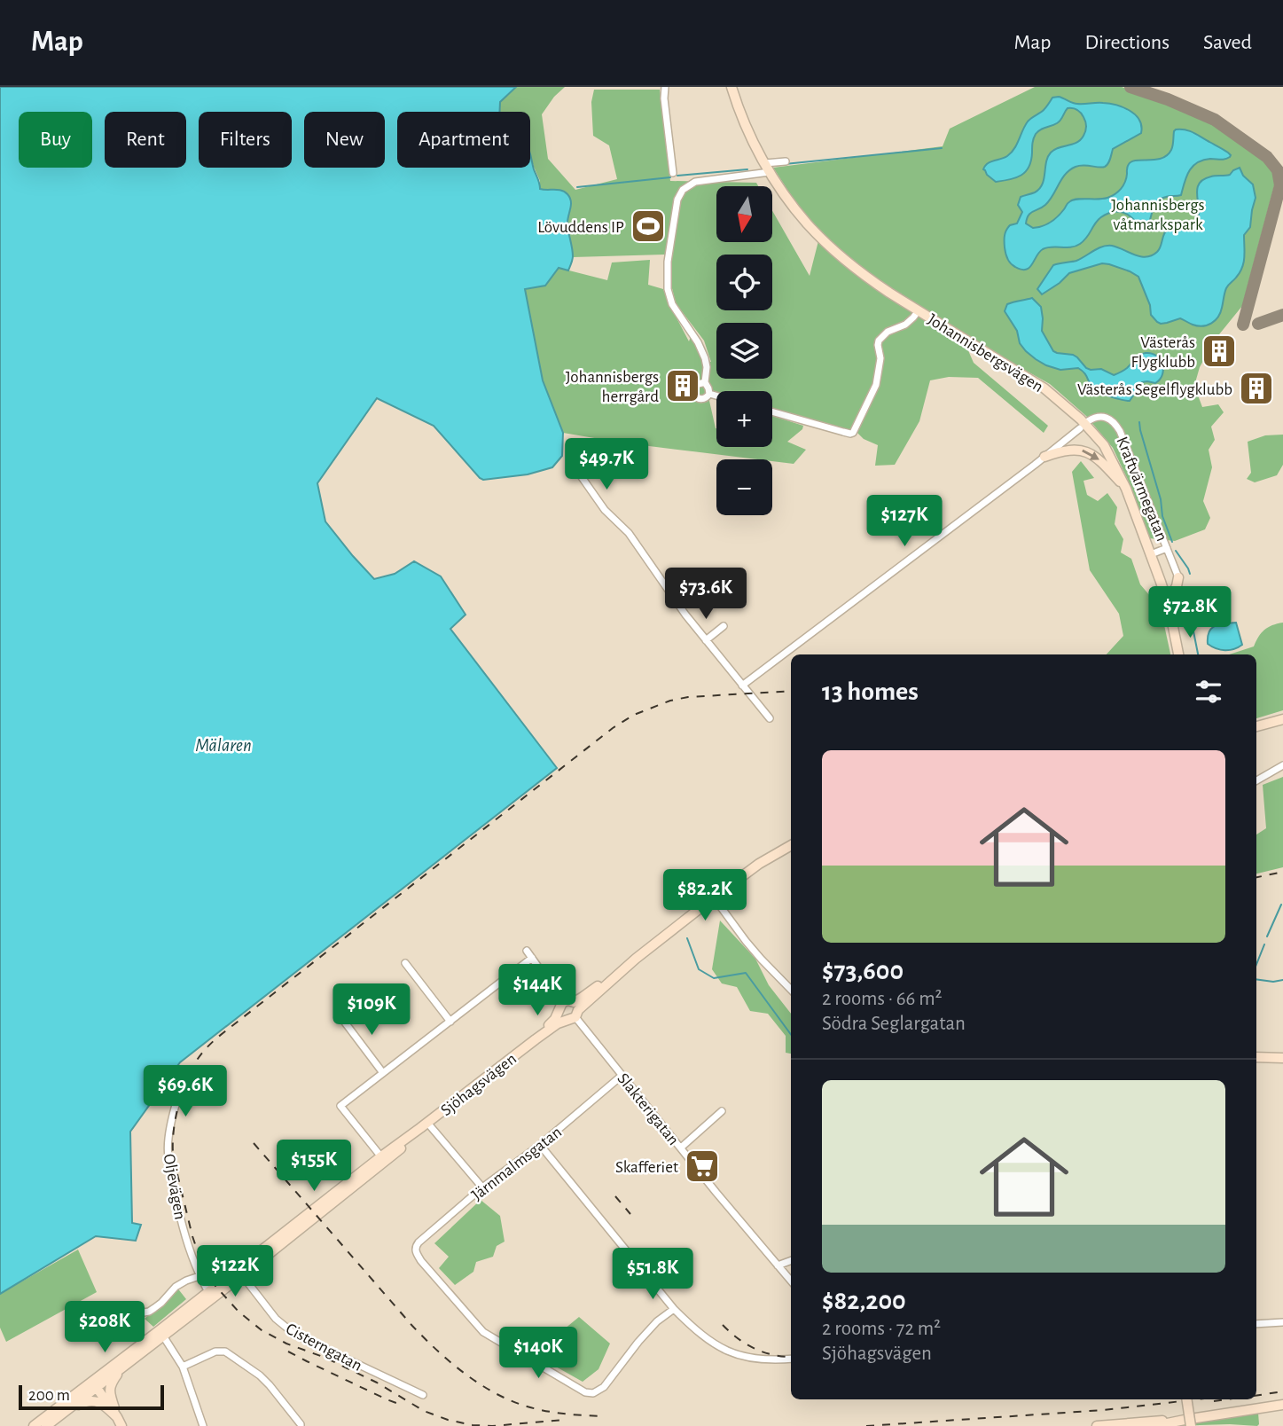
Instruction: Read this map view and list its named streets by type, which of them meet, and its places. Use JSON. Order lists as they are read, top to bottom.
{
  "streets": {
    "main road": ["Johannisbergsvägen", "Sjöhagsvägen"],
    "street": [
      "Kraftvärmegatan",
      "Slakterigatan",
      "Järnmalmsgatan",
      "Oljevägen",
      "Cisterngatan"
    ]
  },
  "crossings": [
    ["Sjöhagsvägen", "Slakterigatan"],
    ["Sjöhagsvägen", "Oljevägen"],
    ["Sjöhagsvägen", "Cisterngatan"],
    ["Slakterigatan", "Järnmalmsgatan"]
  ],
  "water": ["Mälaren"],
  "parks": ["Johannisbergs våtmarkspark"],
  "places": {
    "sports": ["Lövuddens IP"],
    "building": ["Västerås Flygklubb", "Johannisbergs herrgård", "Västerås Segelflygklubb"],
    "supermarket": ["Skafferiet"]
  },
  "scale_bar": "200 m",
  "north": "bottom",
  "page": {
    "header": "Map",
    "nav": ["Map", "Directions", "Saved"],
    "chip": [
      "Buy",
      "Rent",
      "Filters",
      "New",
      "Apartment"
    ],
    "map_buttons": ["+", "−"],
    "price": [
      "$49.7K",
      "$127K",
      "$73.6K",
      "$72.8K",
      "$82.2K",
      "$144K",
      "$109K",
      "$69.6K",
      "$155K",
      "$122K",
      "$51.8K",
      "$208K",
      "$140K"
    ],
    "heading": "13 homes",
    "list": [
      {
        "name": "$73,600",
        "note": "2 rooms · 66 m² · Södra Seglargatan"
      },
      {
        "name": "$82,200",
        "note": "2 rooms · 72 m² · Sjöhagsvägen"
      }
    ],
    "scale": "200 m"
  }
}
